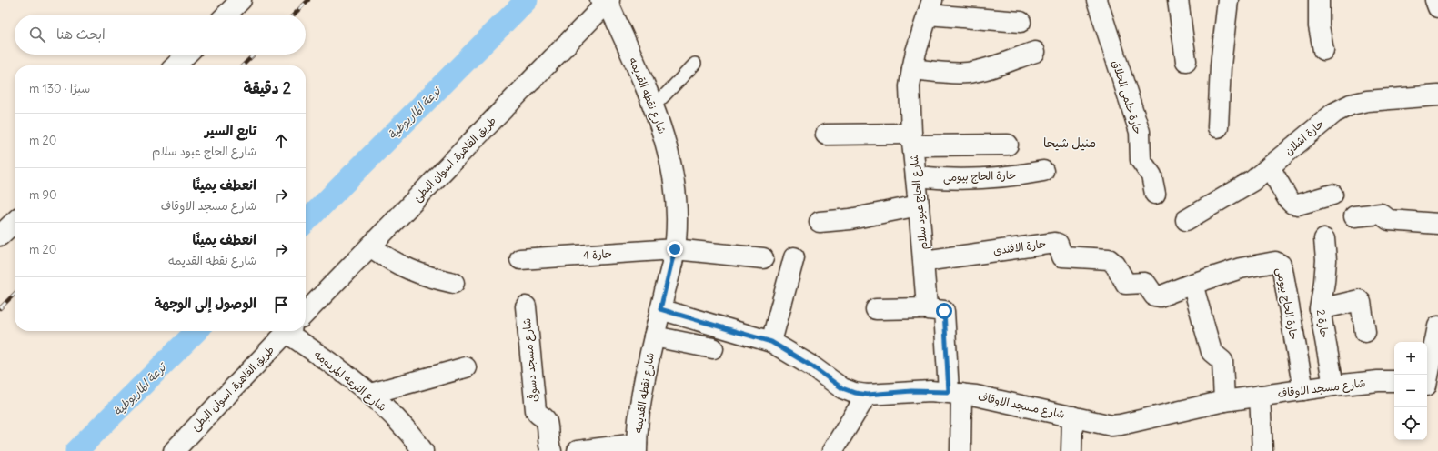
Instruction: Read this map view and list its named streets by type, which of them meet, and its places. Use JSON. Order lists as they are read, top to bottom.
{
  "streets": {
    "street": [
      "شارع نقطه القديمه",
      "حارة حلمى الحلاق",
      "حارة اشلان",
      "طريق القاهرة, اسوان البطئ",
      "حارة الحاج بيومى",
      "شارع الحاج عبود سلام",
      "حارة الافندى",
      "حارة 4",
      "حارة 2",
      "شارع مسجد دسوقى",
      "شارع الترعه المردومه",
      "شارع مسجد الاوقاف"
    ]
  },
  "crossings": [
    ["شارع نقطه القديمه", "طريق القاهرة, اسوان البطئ"],
    ["شارع نقطه القديمه", "حارة 4"],
    ["شارع نقطه القديمه", "شارع مسجد الاوقاف"],
    ["حارة الحاج بيومى", "شارع الحاج عبود سلام"],
    ["حارة الحاج بيومى", "حارة الافندى"],
    ["حارة الحاج بيومى", "شارع مسجد الاوقاف"],
    ["شارع الحاج عبود سلام", "حارة الافندى"],
    ["حارة 2", "شارع مسجد الاوقاف"]
  ],
  "districts": ["منيل شيحا"],
  "water": ["ترعة الماريوطية"],
  "page": {
    "search": "ابحث هنا",
    "heading": ["2 دقيقة", "سيرًا · 130 m"],
    "list": [
      ["تابع السير", "شارع الحاج عبود سلام", "20 m"],
      ["انعطف يمينًا", "شارع مسجد الاوقاف", "90 m"],
      ["انعطف يمينًا", "شارع نقطه القديمه", "20 m"],
      "الوصول إلى الوجهة"
    ],
    "map_buttons": ["+", "−"]
  }
}
